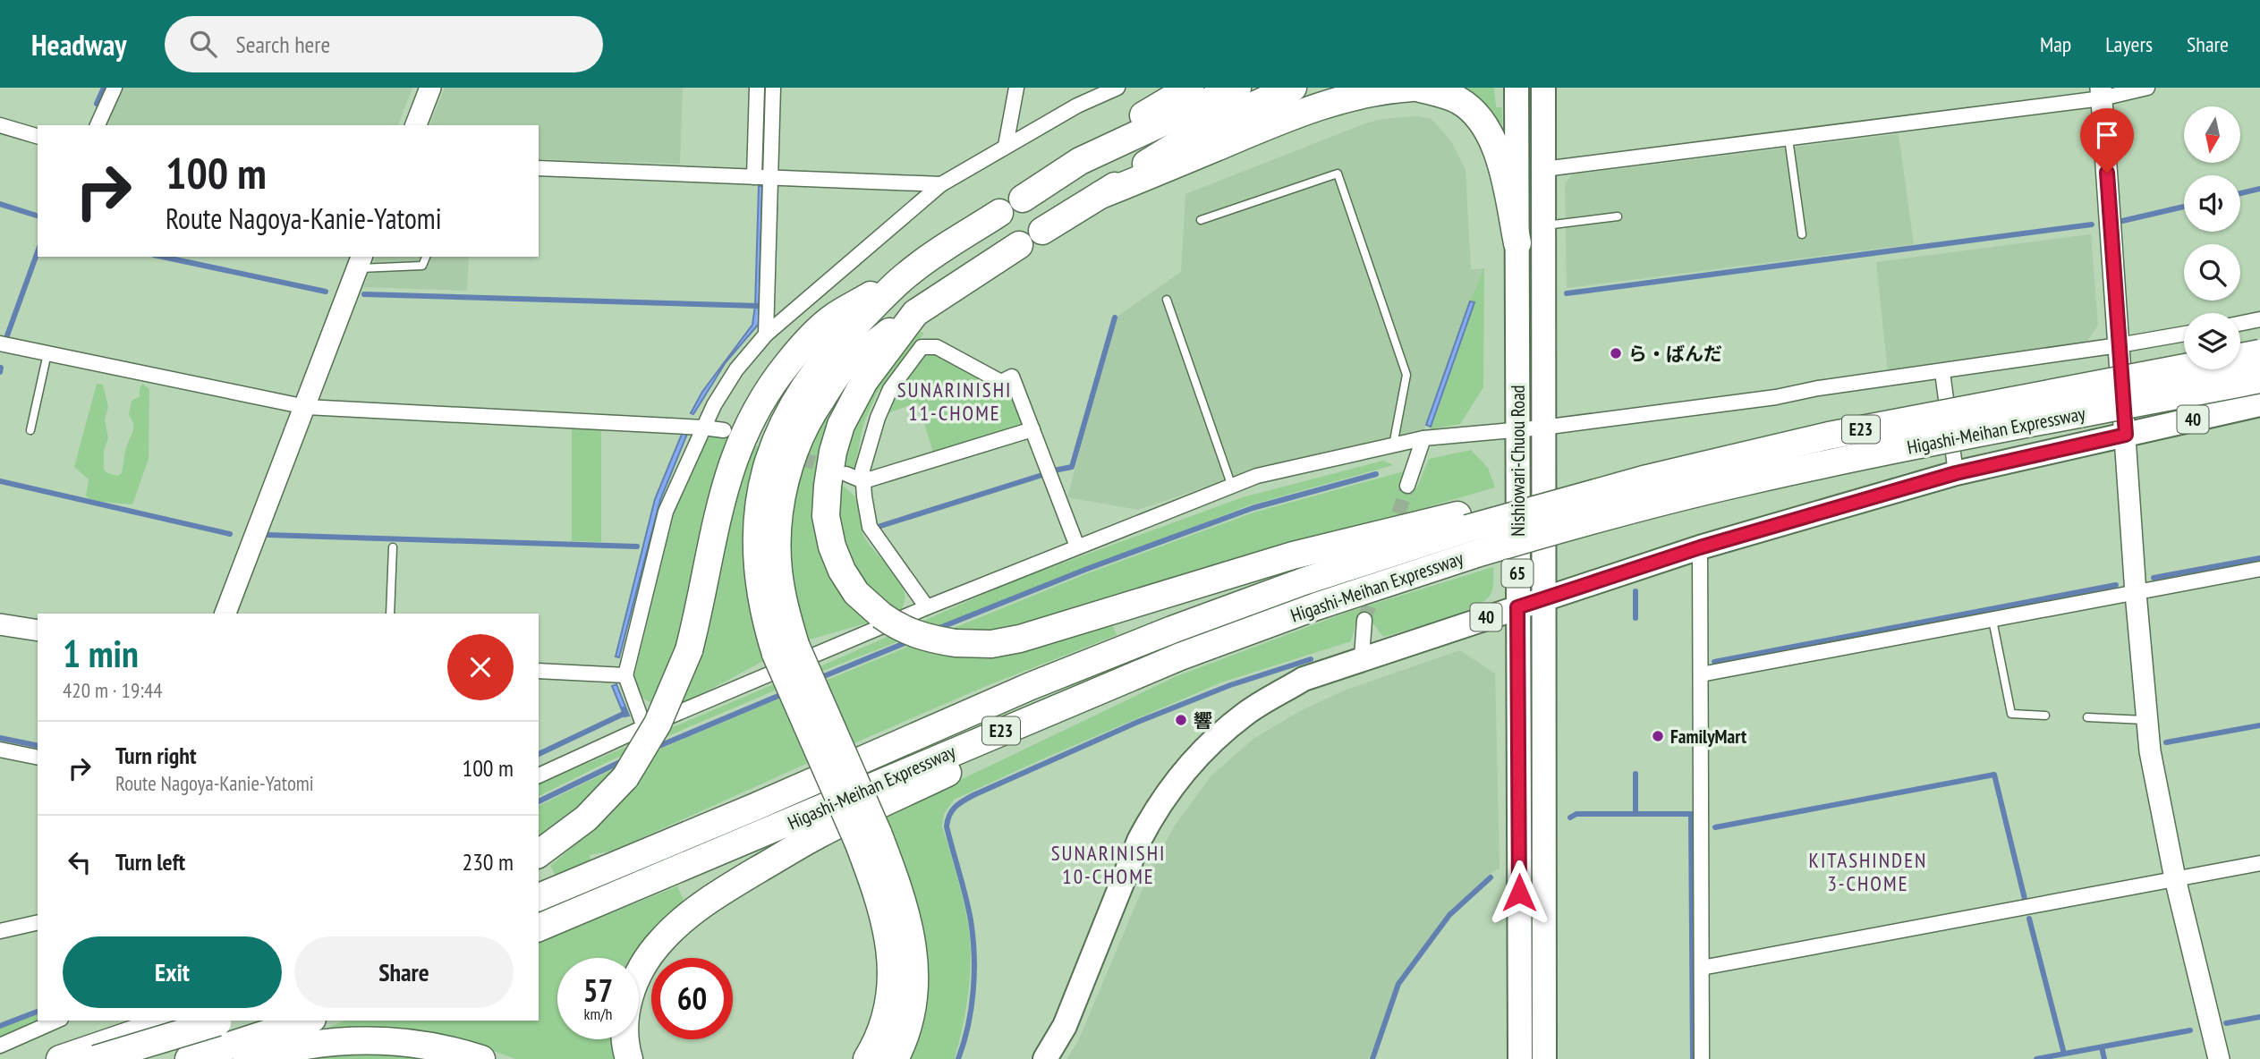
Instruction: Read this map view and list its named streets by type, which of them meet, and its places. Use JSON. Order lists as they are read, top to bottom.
{
  "streets": {
    "highway": ["E23", "Higashi-Meihan Expressway"],
    "main road": ["40", "Nishiowari-Chuou Road", "65"]
  },
  "crossings": [
    ["40", "Nishiowari-Chuou Road"]
  ],
  "districts": ["SUNARINISHI 11-CHOME", "SUNARINISHI 10-CHOME", "KITASHINDEN 3-CHOME"],
  "places": ["ら・ばんだ", "響", "FamilyMart"],
  "north": "bottom",
  "page": {
    "header": "Headway",
    "search": "Search here",
    "nav": ["Map", "Layers", "Share"],
    "turn": ["100 m", "Route Nagoya-Kanie-Yatomi"],
    "heading": ["1 min", "420 m · 19:44"],
    "list": [
      {
        "name": "Turn right",
        "note": "Route Nagoya-Kanie-Yatomi",
        "value": "100 m"
      },
      {
        "name": "Turn left",
        "value": "230 m"
      }
    ],
    "buttons": ["Exit", "Share"],
    "speed": "57 km/h",
    "limit": "60"
  }
}
